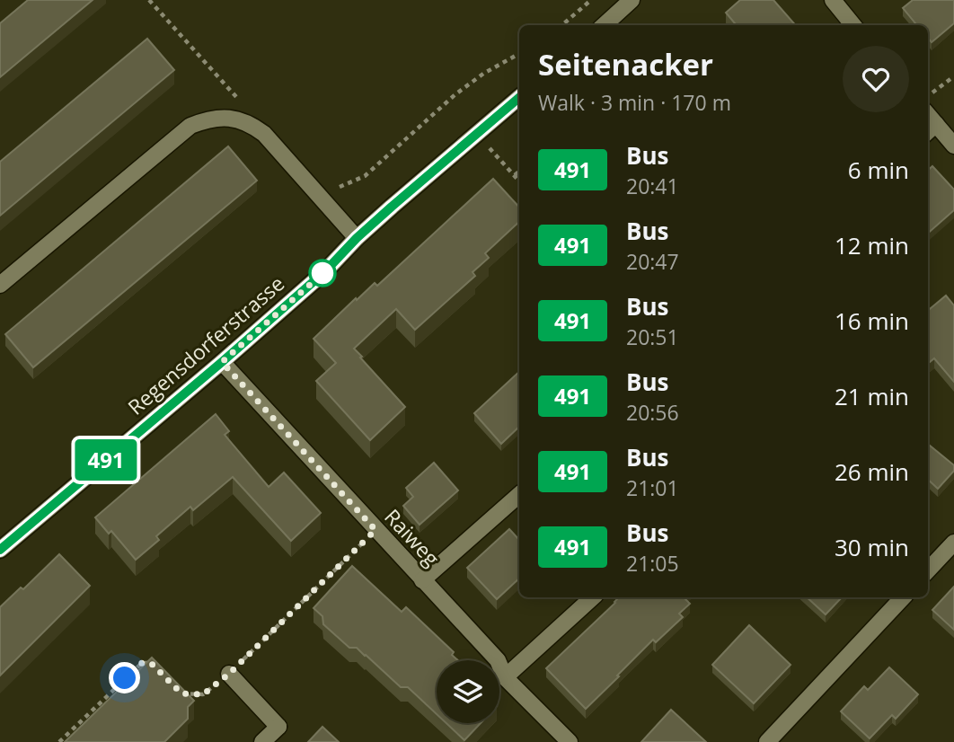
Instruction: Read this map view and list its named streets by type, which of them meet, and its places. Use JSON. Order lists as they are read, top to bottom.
{
  "streets": {
    "street": ["Regensdorferstrasse", "Raiweg"]
  },
  "crossings": [
    ["Regensdorferstrasse", "Raiweg"]
  ],
  "lines": ["bus line 491"],
  "page": {
    "on_map": "491",
    "heading": ["Seitenacker", "Walk · 3 min · 170 m"],
    "list": [
      {
        "mark": "491",
        "name": "Bus",
        "note": "20:41",
        "value": "6 min"
      },
      {
        "mark": "491",
        "name": "Bus",
        "note": "20:47",
        "value": "12 min"
      },
      {
        "mark": "491",
        "name": "Bus",
        "note": "20:51",
        "value": "16 min"
      },
      {
        "mark": "491",
        "name": "Bus",
        "note": "20:56",
        "value": "21 min"
      },
      {
        "mark": "491",
        "name": "Bus",
        "note": "21:01",
        "value": "26 min"
      },
      {
        "mark": "491",
        "name": "Bus",
        "note": "21:05",
        "value": "30 min"
      }
    ]
  }
}
